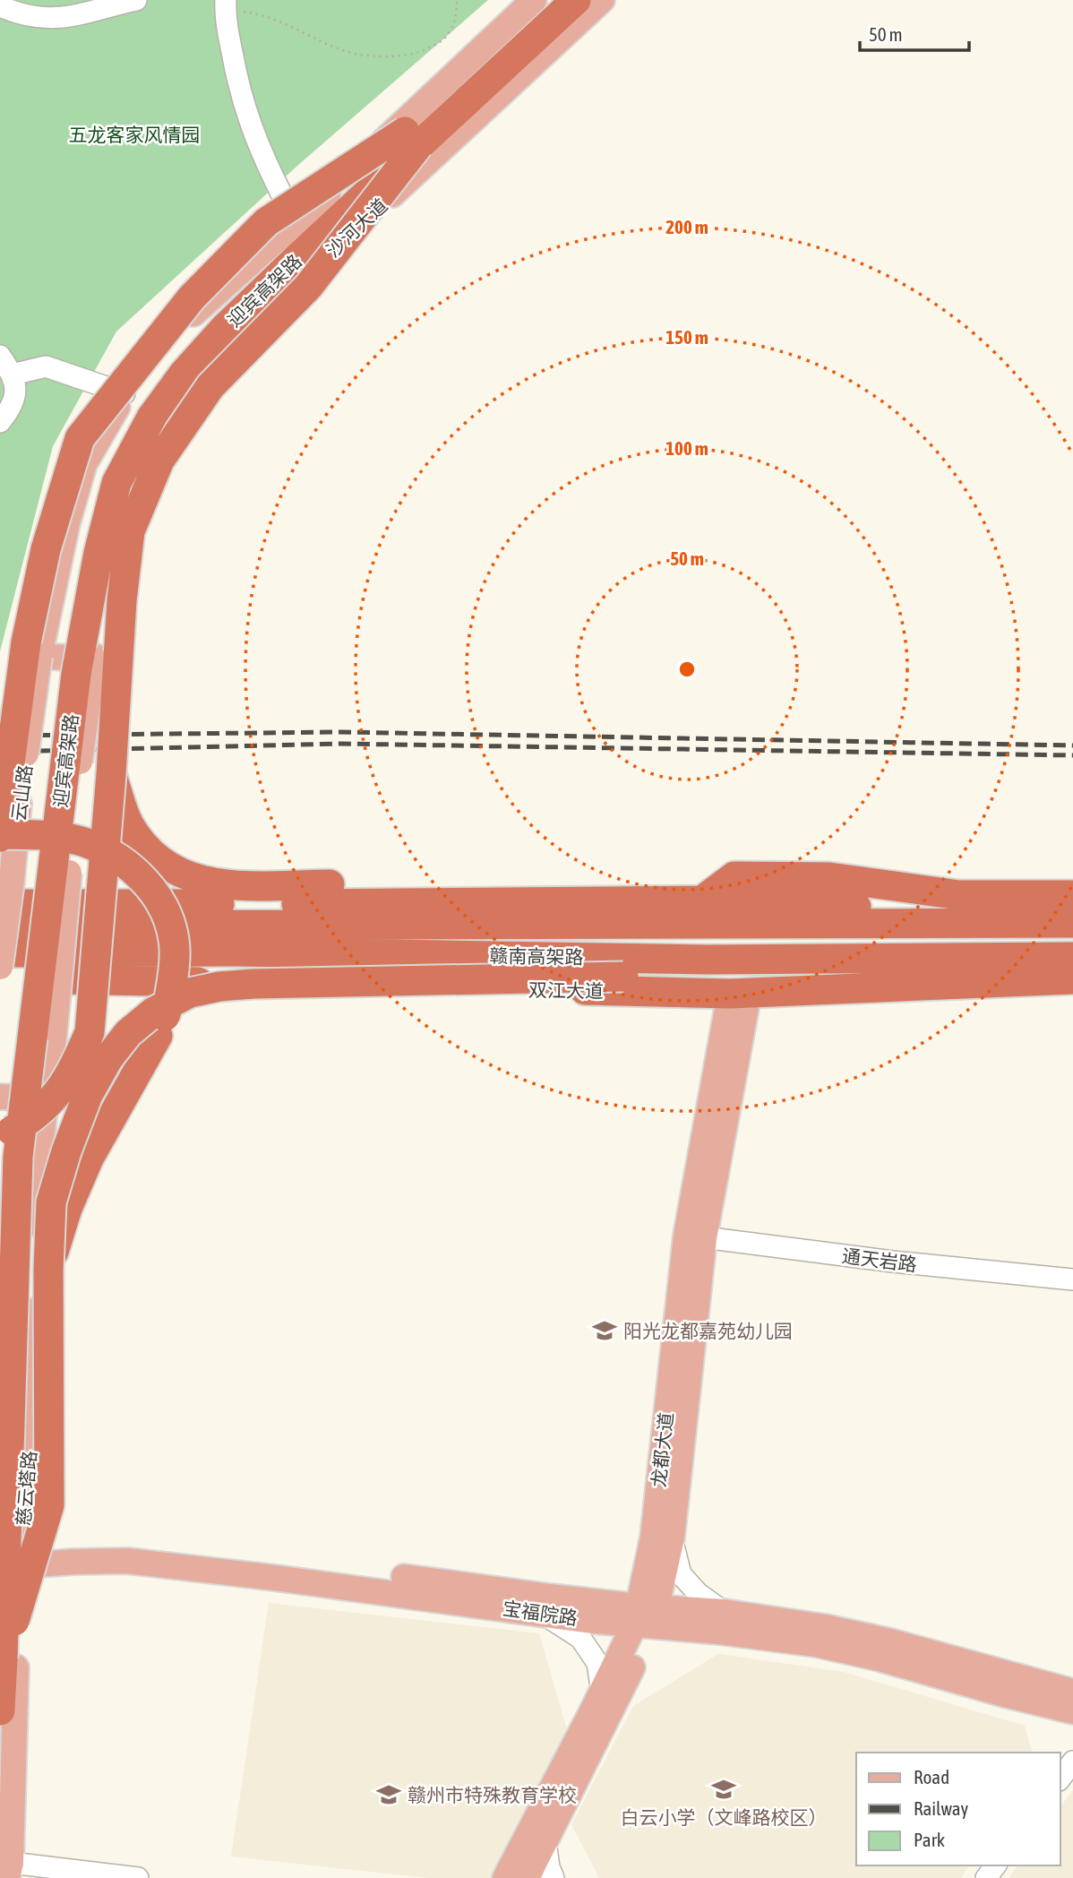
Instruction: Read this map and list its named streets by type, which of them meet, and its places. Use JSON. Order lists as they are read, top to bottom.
{
  "streets": {
    "highway": ["迎宾高架路", "赣南高架路", "双江大道"],
    "main road": [
      "沙河大道",
      "云山路",
      "龙都大道",
      "慈云塔路",
      "宝福院路"
    ],
    "street": ["通天岩路"]
  },
  "crossings": [
    ["沙河大道", "双江大道"],
    ["双江大道", "龙都大道"],
    ["通天岩路", "龙都大道"],
    ["龙都大道", "宝福院路"],
    ["慈云塔路", "宝福院路"]
  ],
  "parks": ["五龙客家风情园"],
  "places": {
    "school or university": ["阳光龙都嘉苑幼儿园", "白云小学（文峰路校区）", "赣州市特殊教育学校"]
  },
  "legend": ["Road", "Railway", "Park"],
  "scale_bar": "50 m",
  "rings": [
    "200 m",
    "150 m",
    "100 m",
    "50 m"
  ]
}
